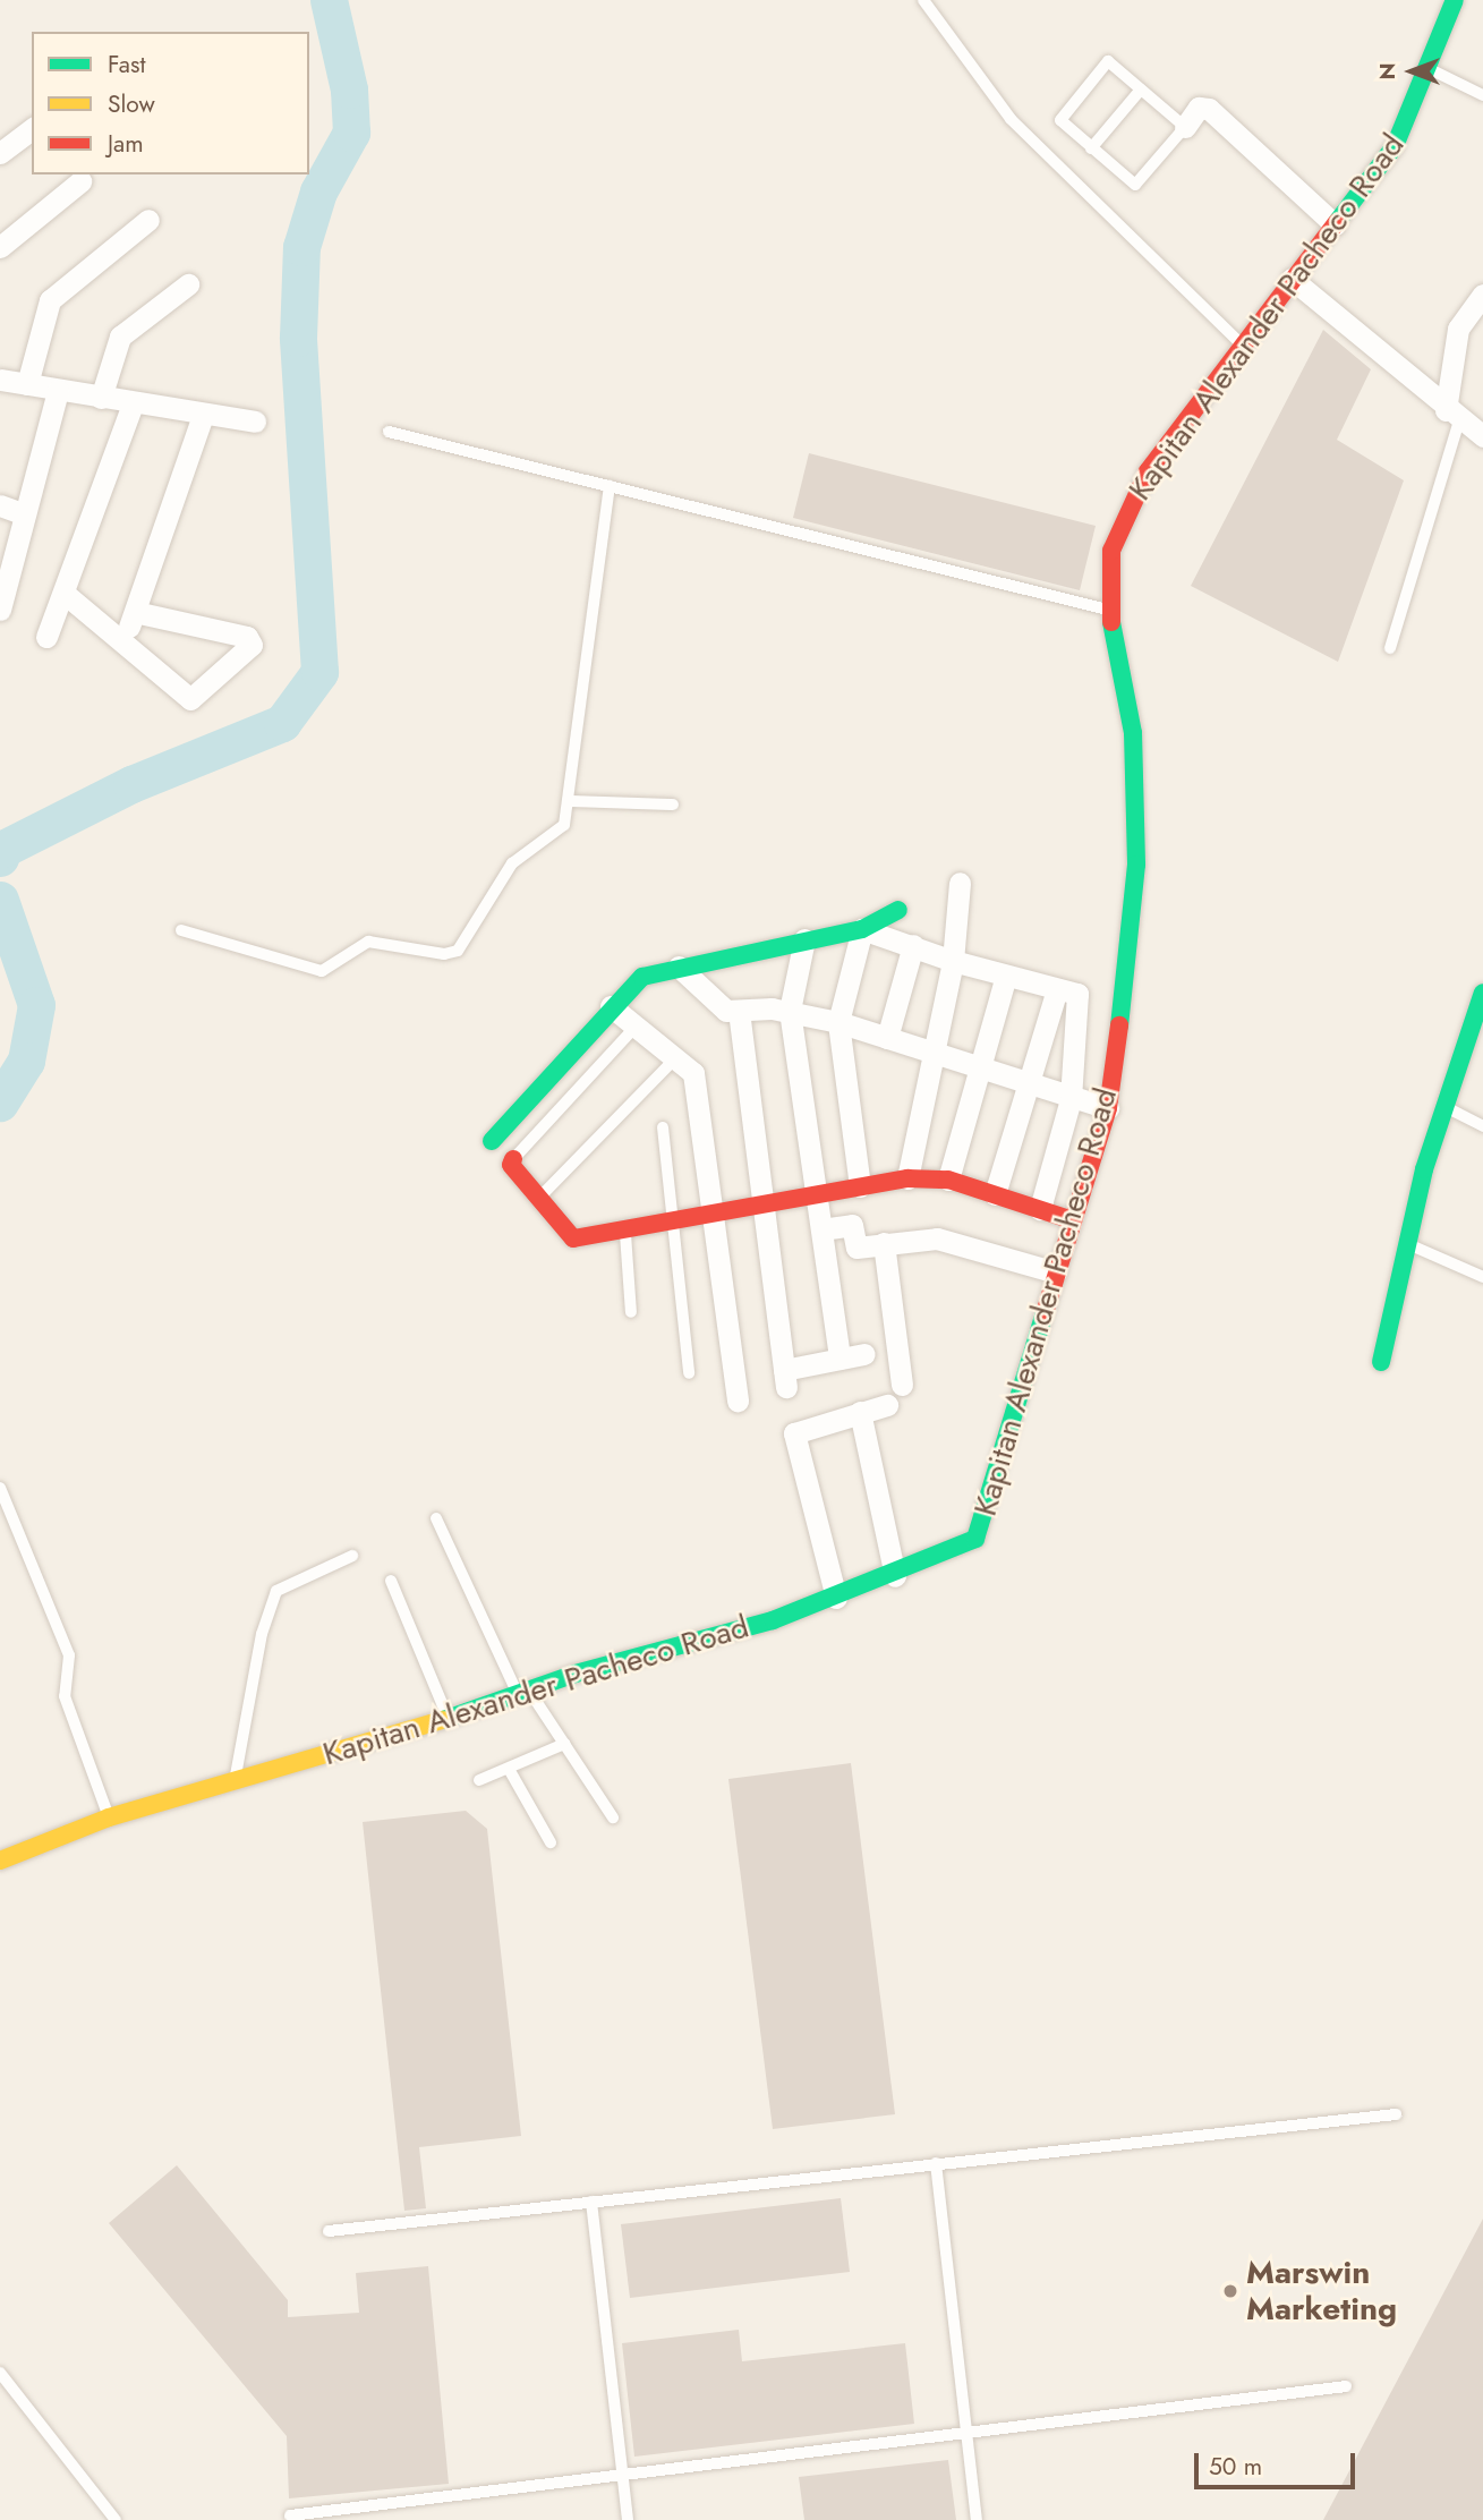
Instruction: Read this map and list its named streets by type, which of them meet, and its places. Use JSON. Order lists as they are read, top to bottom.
{
  "streets": {
    "street": ["Kapitan Alexander Pacheco Road"]
  },
  "places": ["Marswin Marketing"],
  "legend": ["Fast", "Slow", "Jam"],
  "scale_bar": "50 m",
  "north": "left"
}
